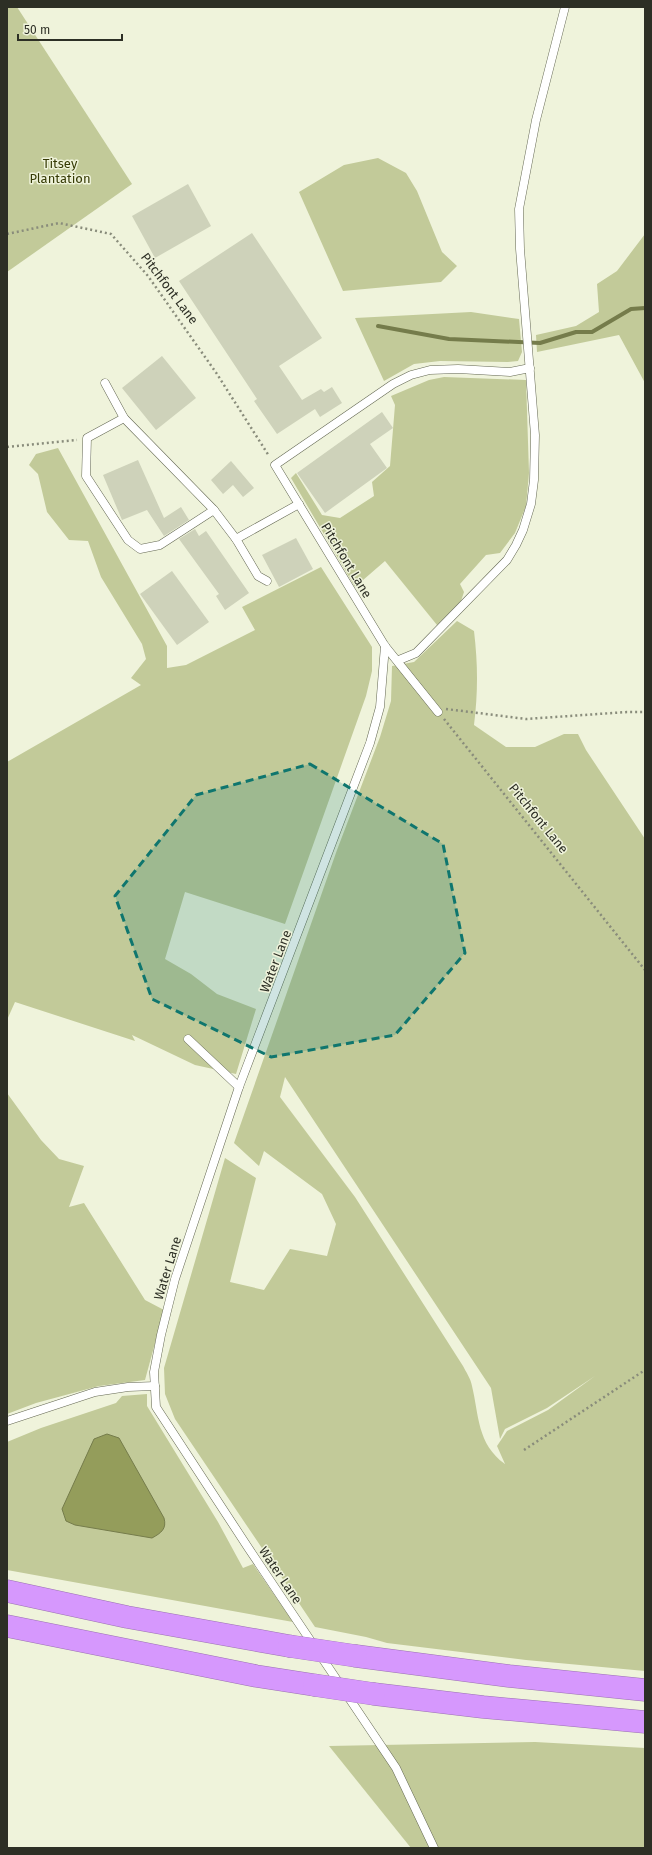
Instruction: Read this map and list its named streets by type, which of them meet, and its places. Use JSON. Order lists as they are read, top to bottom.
{
  "streets": {
    "lane": ["Pitchfont Lane", "Water Lane"]
  },
  "crossings": [
    ["Pitchfont Lane", "Water Lane"]
  ],
  "parks": ["Titsey Plantation"],
  "scale_bar": "50 m"
}
